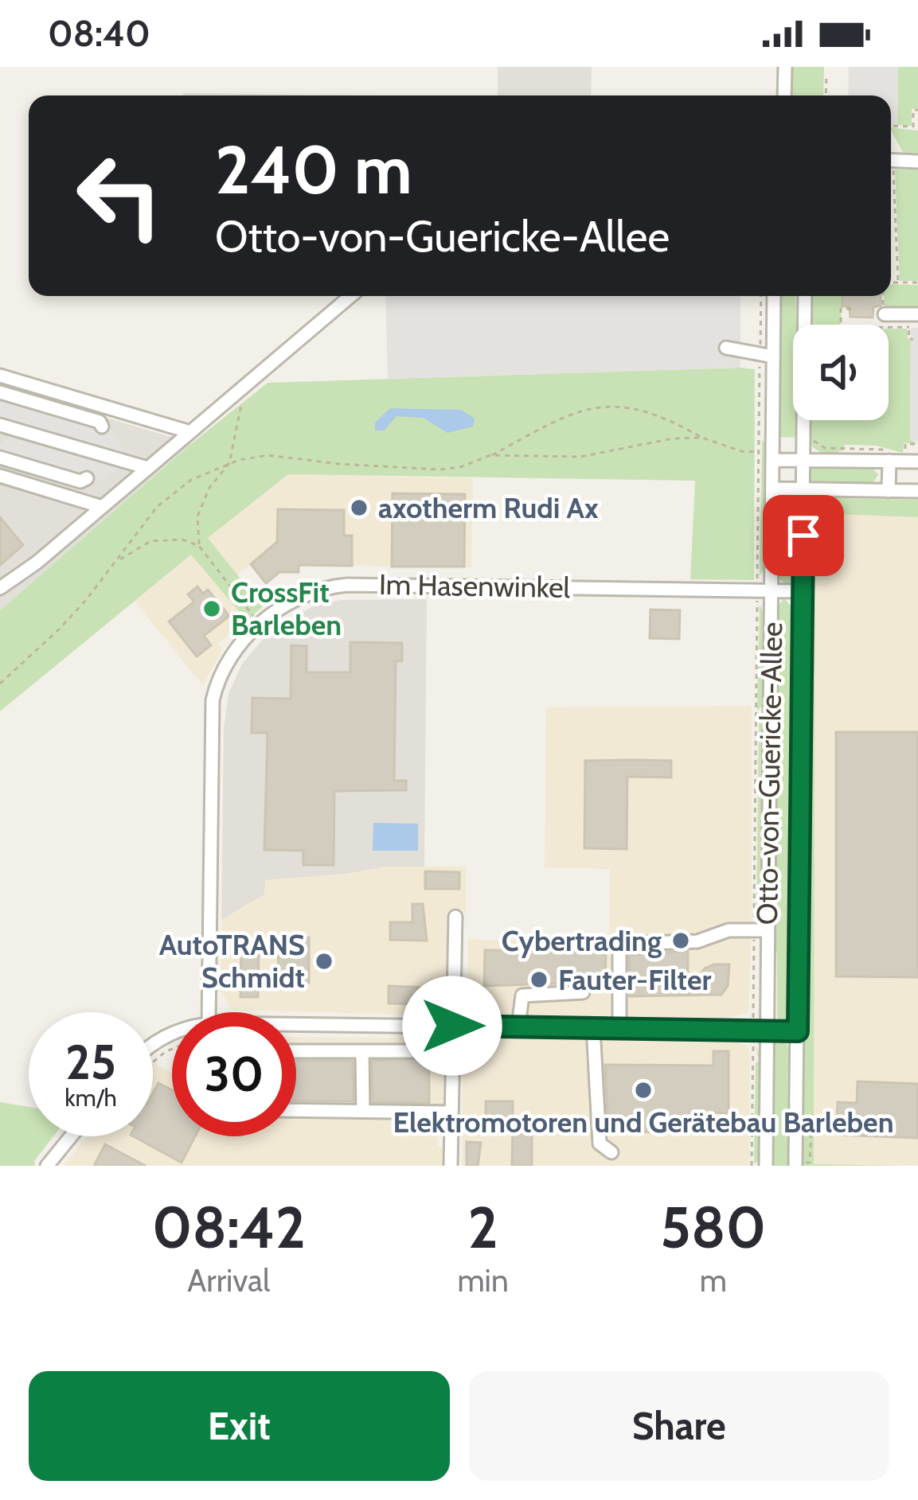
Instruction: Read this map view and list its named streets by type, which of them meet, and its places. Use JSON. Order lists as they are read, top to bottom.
{
  "streets": {
    "street": ["Im Hasenwinkel", "Otto-von-Guericke-Allee"]
  },
  "crossings": [
    ["Im Hasenwinkel", "Otto-von-Guericke-Allee"]
  ],
  "places": [
    "axotherm Rudi Ax",
    "CrossFit Barleben",
    "Cybertrading",
    "AutoTRANS Schmidt",
    "Fauter-Filter",
    "Elektromotoren und Gerätebau Barleben"
  ],
  "page": {
    "status": "08:40",
    "turn": ["240 m", "Otto-von-Guericke-Allee"],
    "speed": "25 km/h",
    "limit": "30",
    "eta": [
      "08:42",
      "Arrival",
      "2",
      "min",
      "580",
      "m"
    ],
    "buttons": ["Exit", "Share"]
  }
}
